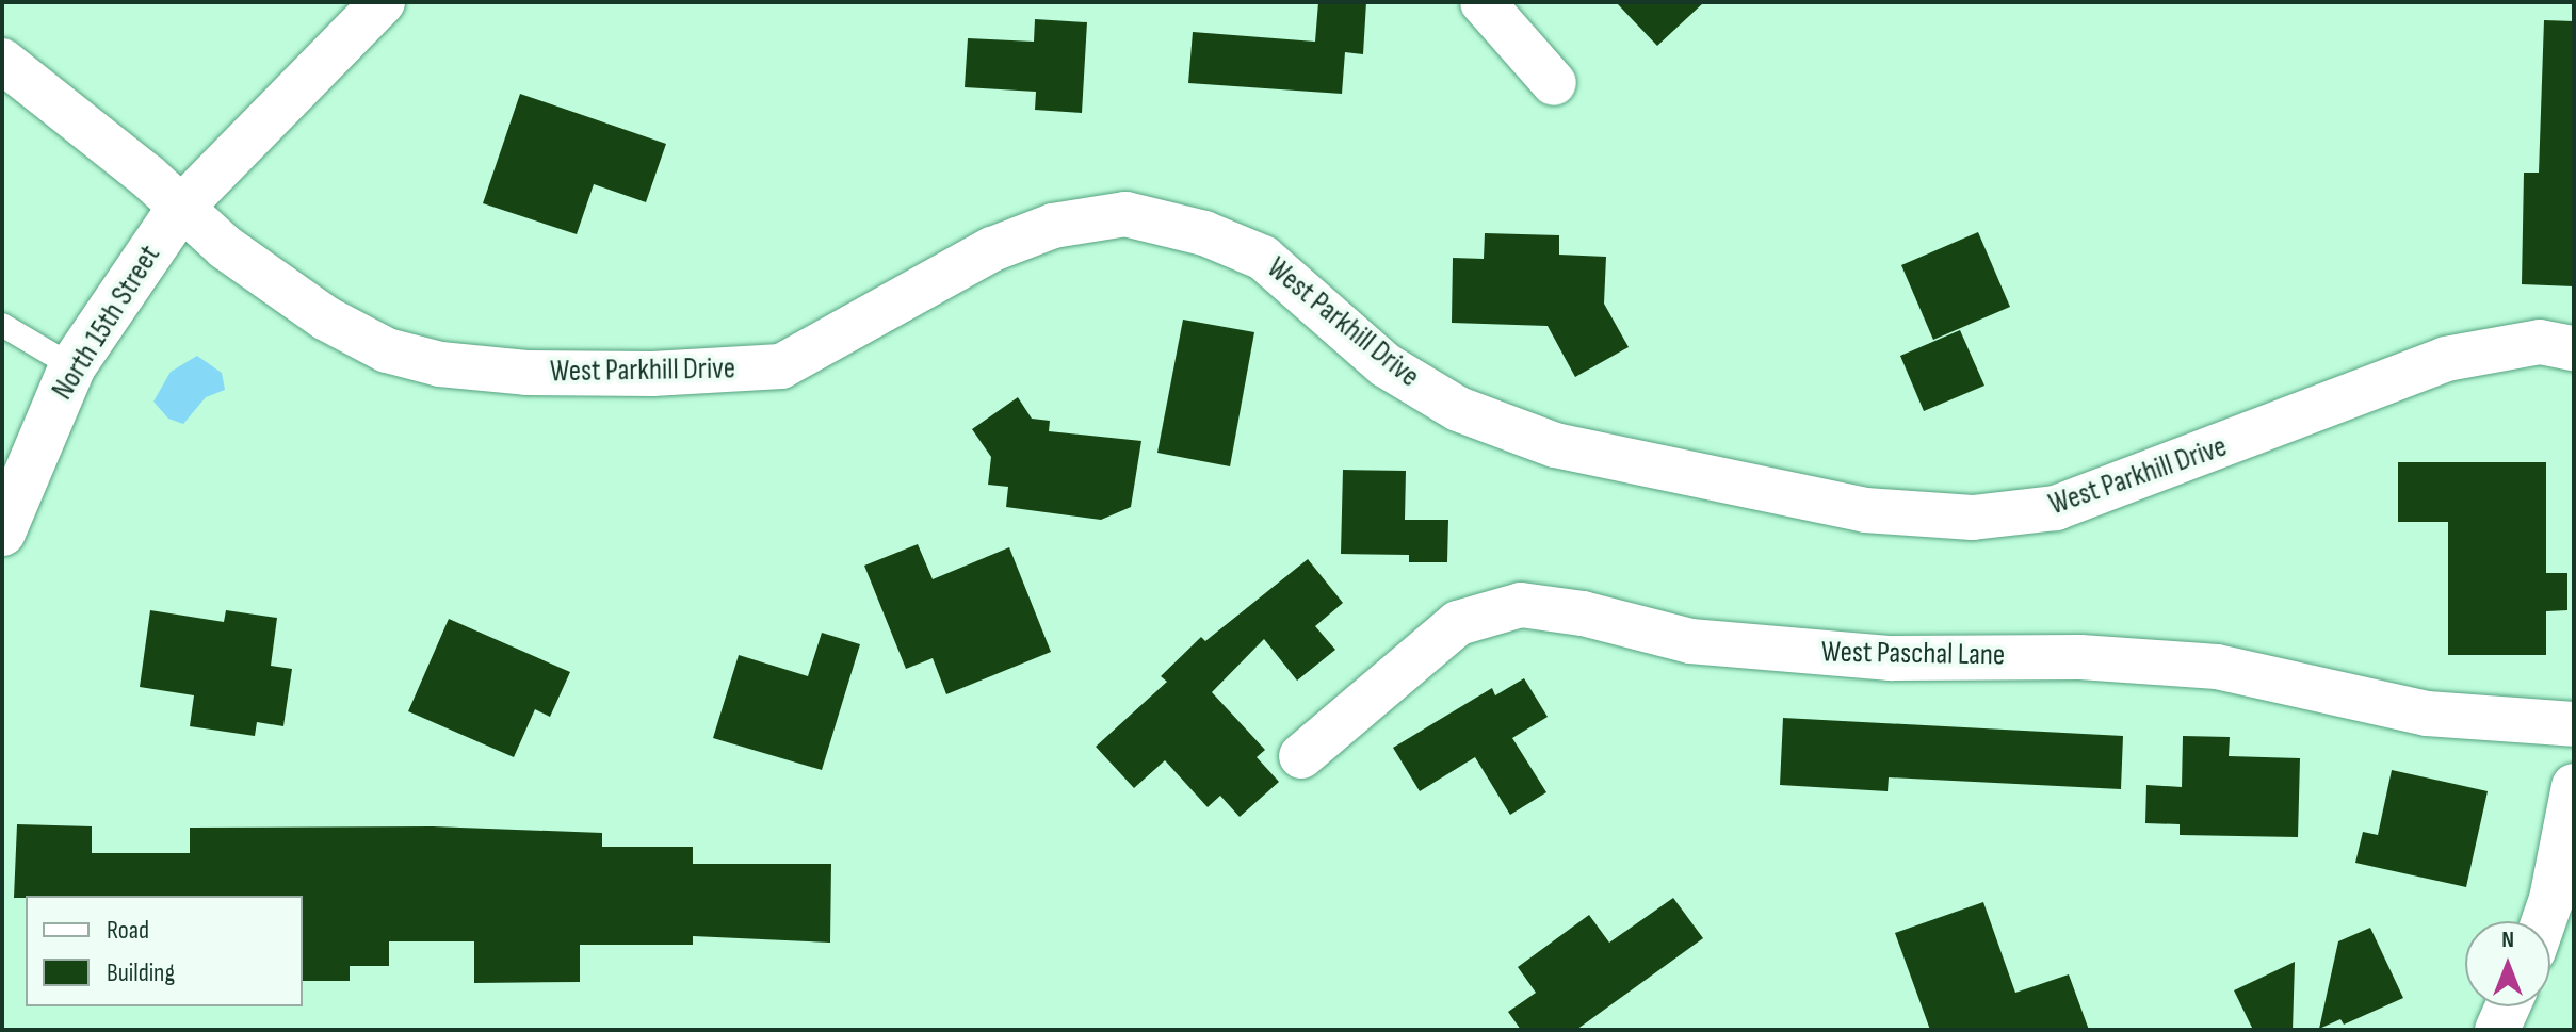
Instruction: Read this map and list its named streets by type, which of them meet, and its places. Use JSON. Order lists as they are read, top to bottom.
{
  "streets": {
    "street": ["North 15th Street", "West Parkhill Drive", "West Paschal Lane"]
  },
  "crossings": [
    ["North 15th Street", "West Parkhill Drive"]
  ],
  "legend": ["Road", "Building"],
  "north": "top"
}
